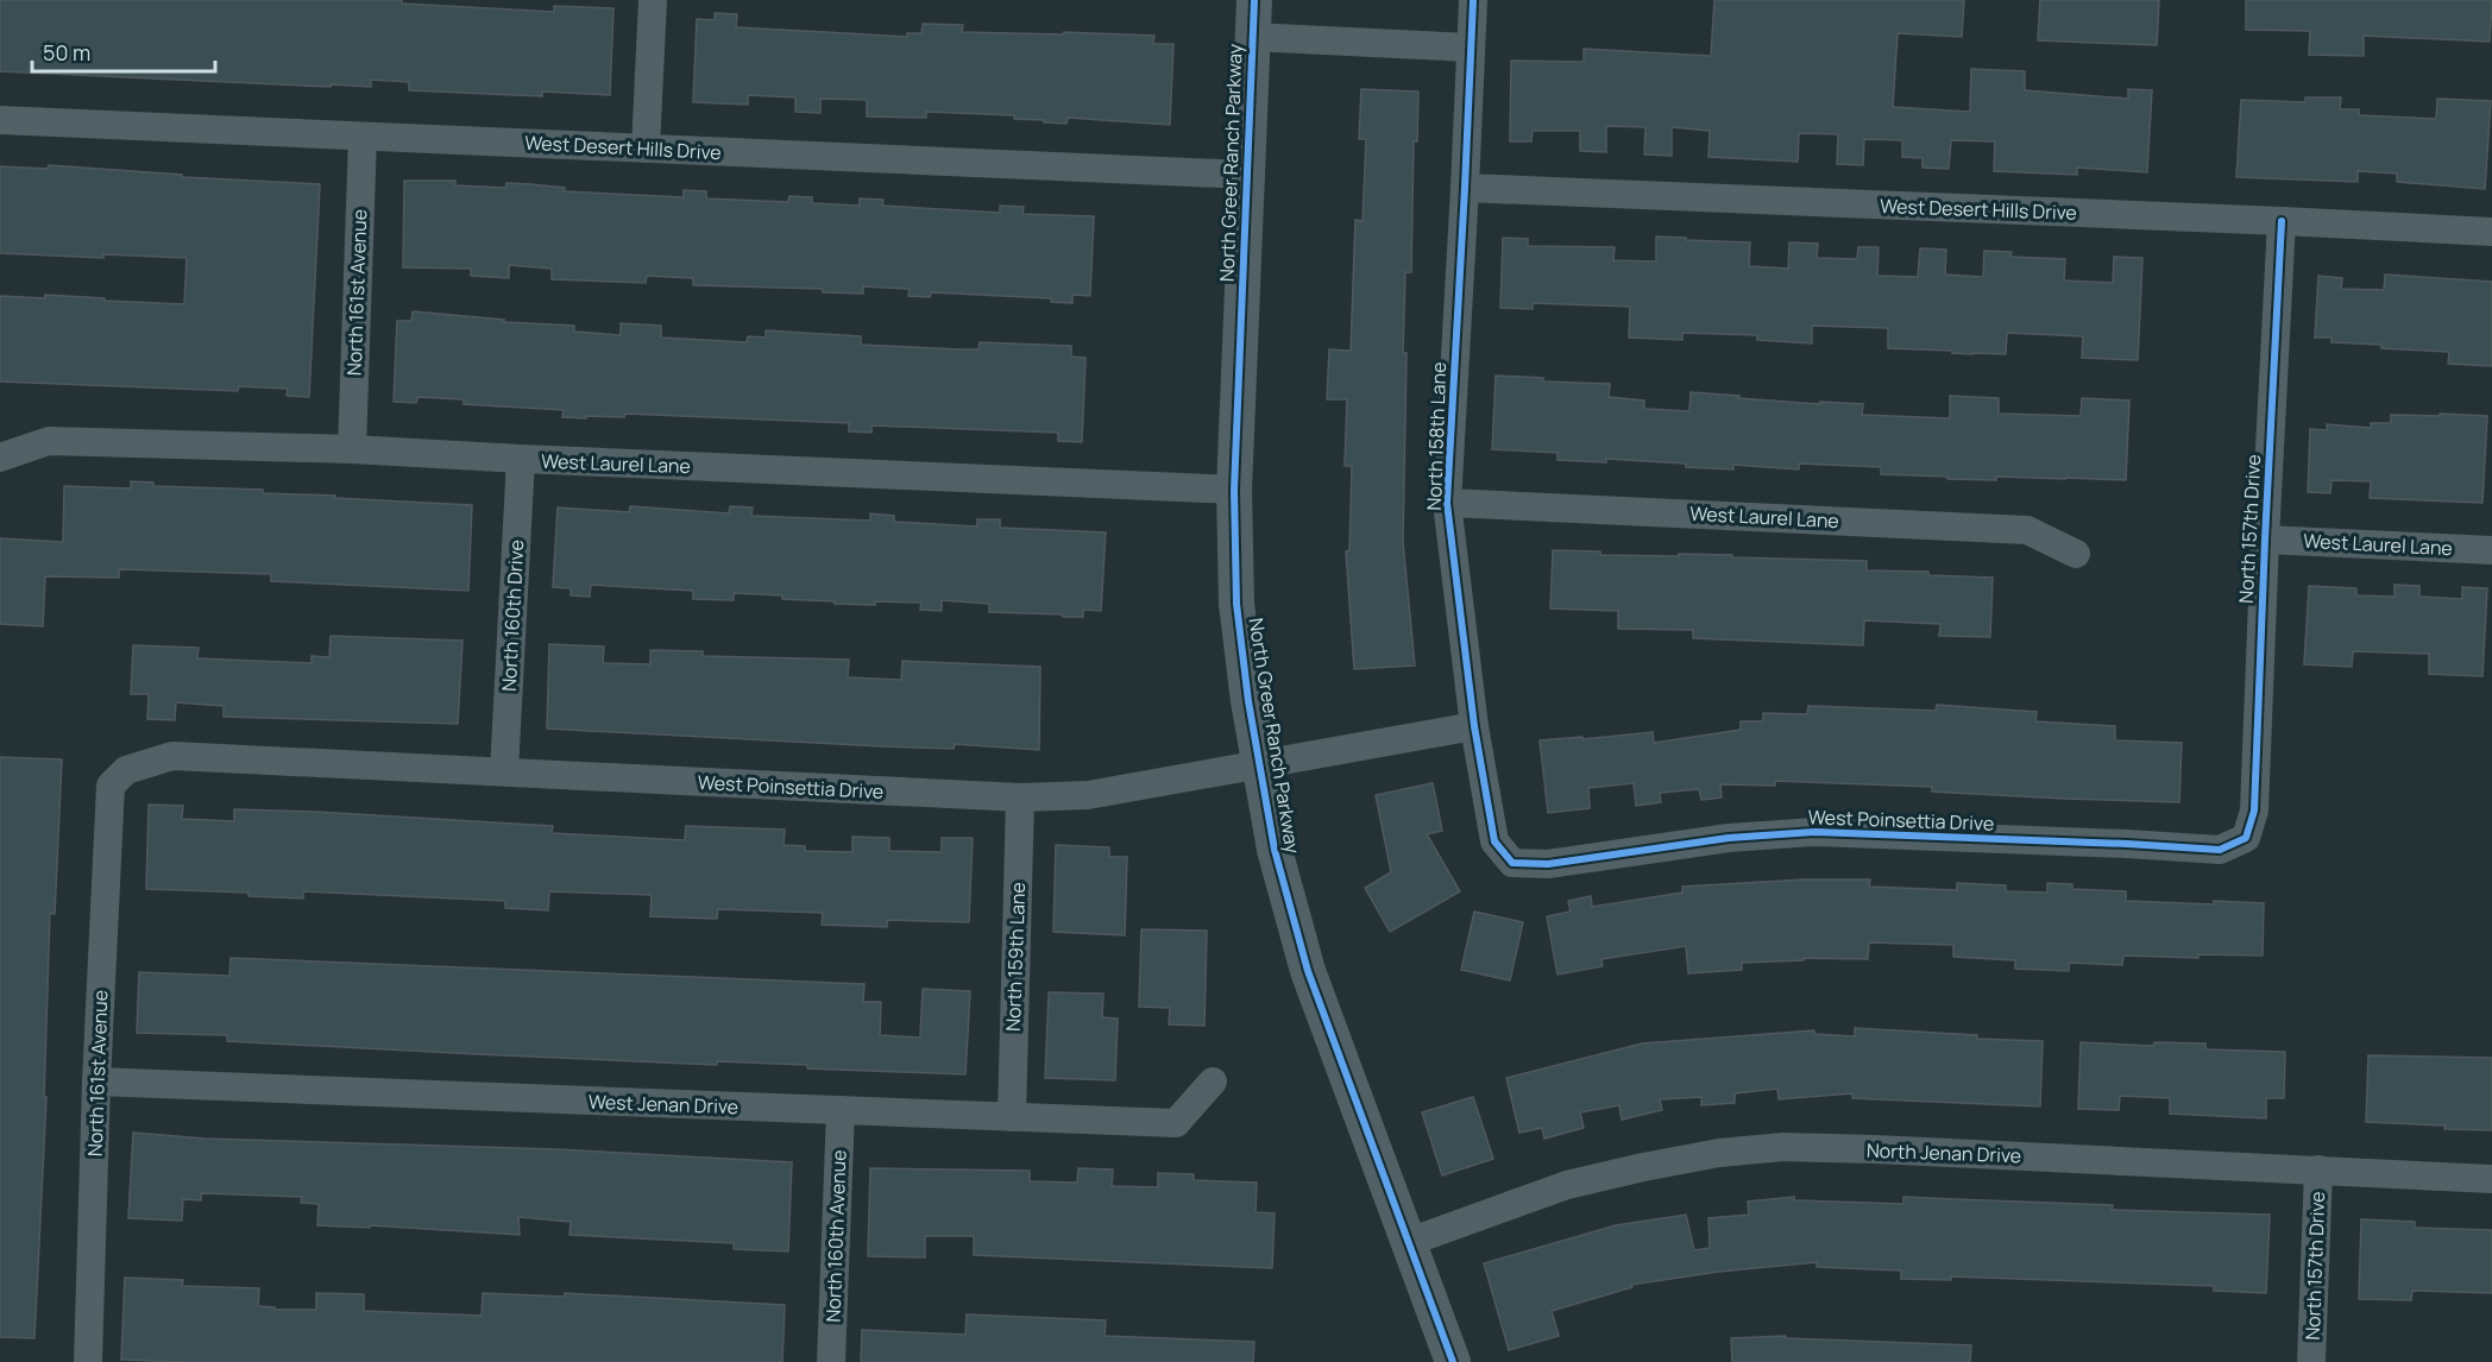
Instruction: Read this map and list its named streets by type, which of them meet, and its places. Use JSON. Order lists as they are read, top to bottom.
{
  "streets": {
    "street": [
      "West Desert Hills Drive",
      "North Greer Ranch Parkway",
      "North 161st Avenue",
      "North 158th Lane",
      "West Laurel Lane",
      "North 157th Drive",
      "North 160th Drive",
      "West Poinsettia Drive",
      "North 159th Lane",
      "West Jenan Drive",
      "North Jenan Drive",
      "North 160th Avenue"
    ]
  },
  "crossings": [
    ["West Desert Hills Drive", "North Greer Ranch Parkway"],
    ["West Desert Hills Drive", "North 161st Avenue"],
    ["West Desert Hills Drive", "North 158th Lane"],
    ["West Desert Hills Drive", "North 157th Drive"],
    ["North Greer Ranch Parkway", "West Laurel Lane"],
    ["North Greer Ranch Parkway", "West Poinsettia Drive"],
    ["North Greer Ranch Parkway", "North Jenan Drive"],
    ["North 161st Avenue", "West Laurel Lane"],
    ["North 161st Avenue", "West Poinsettia Drive"],
    ["North 161st Avenue", "West Jenan Drive"],
    ["North 158th Lane", "West Laurel Lane"],
    ["North 158th Lane", "West Poinsettia Drive"],
    ["West Laurel Lane", "North 157th Drive"],
    ["West Laurel Lane", "North 160th Drive"],
    ["North 157th Drive", "West Poinsettia Drive"],
    ["North 157th Drive", "North Jenan Drive"],
    ["North 160th Drive", "West Poinsettia Drive"],
    ["West Poinsettia Drive", "North 159th Lane"],
    ["North 159th Lane", "West Jenan Drive"],
    ["West Jenan Drive", "North 160th Avenue"]
  ],
  "scale_bar": "50 m"
}
